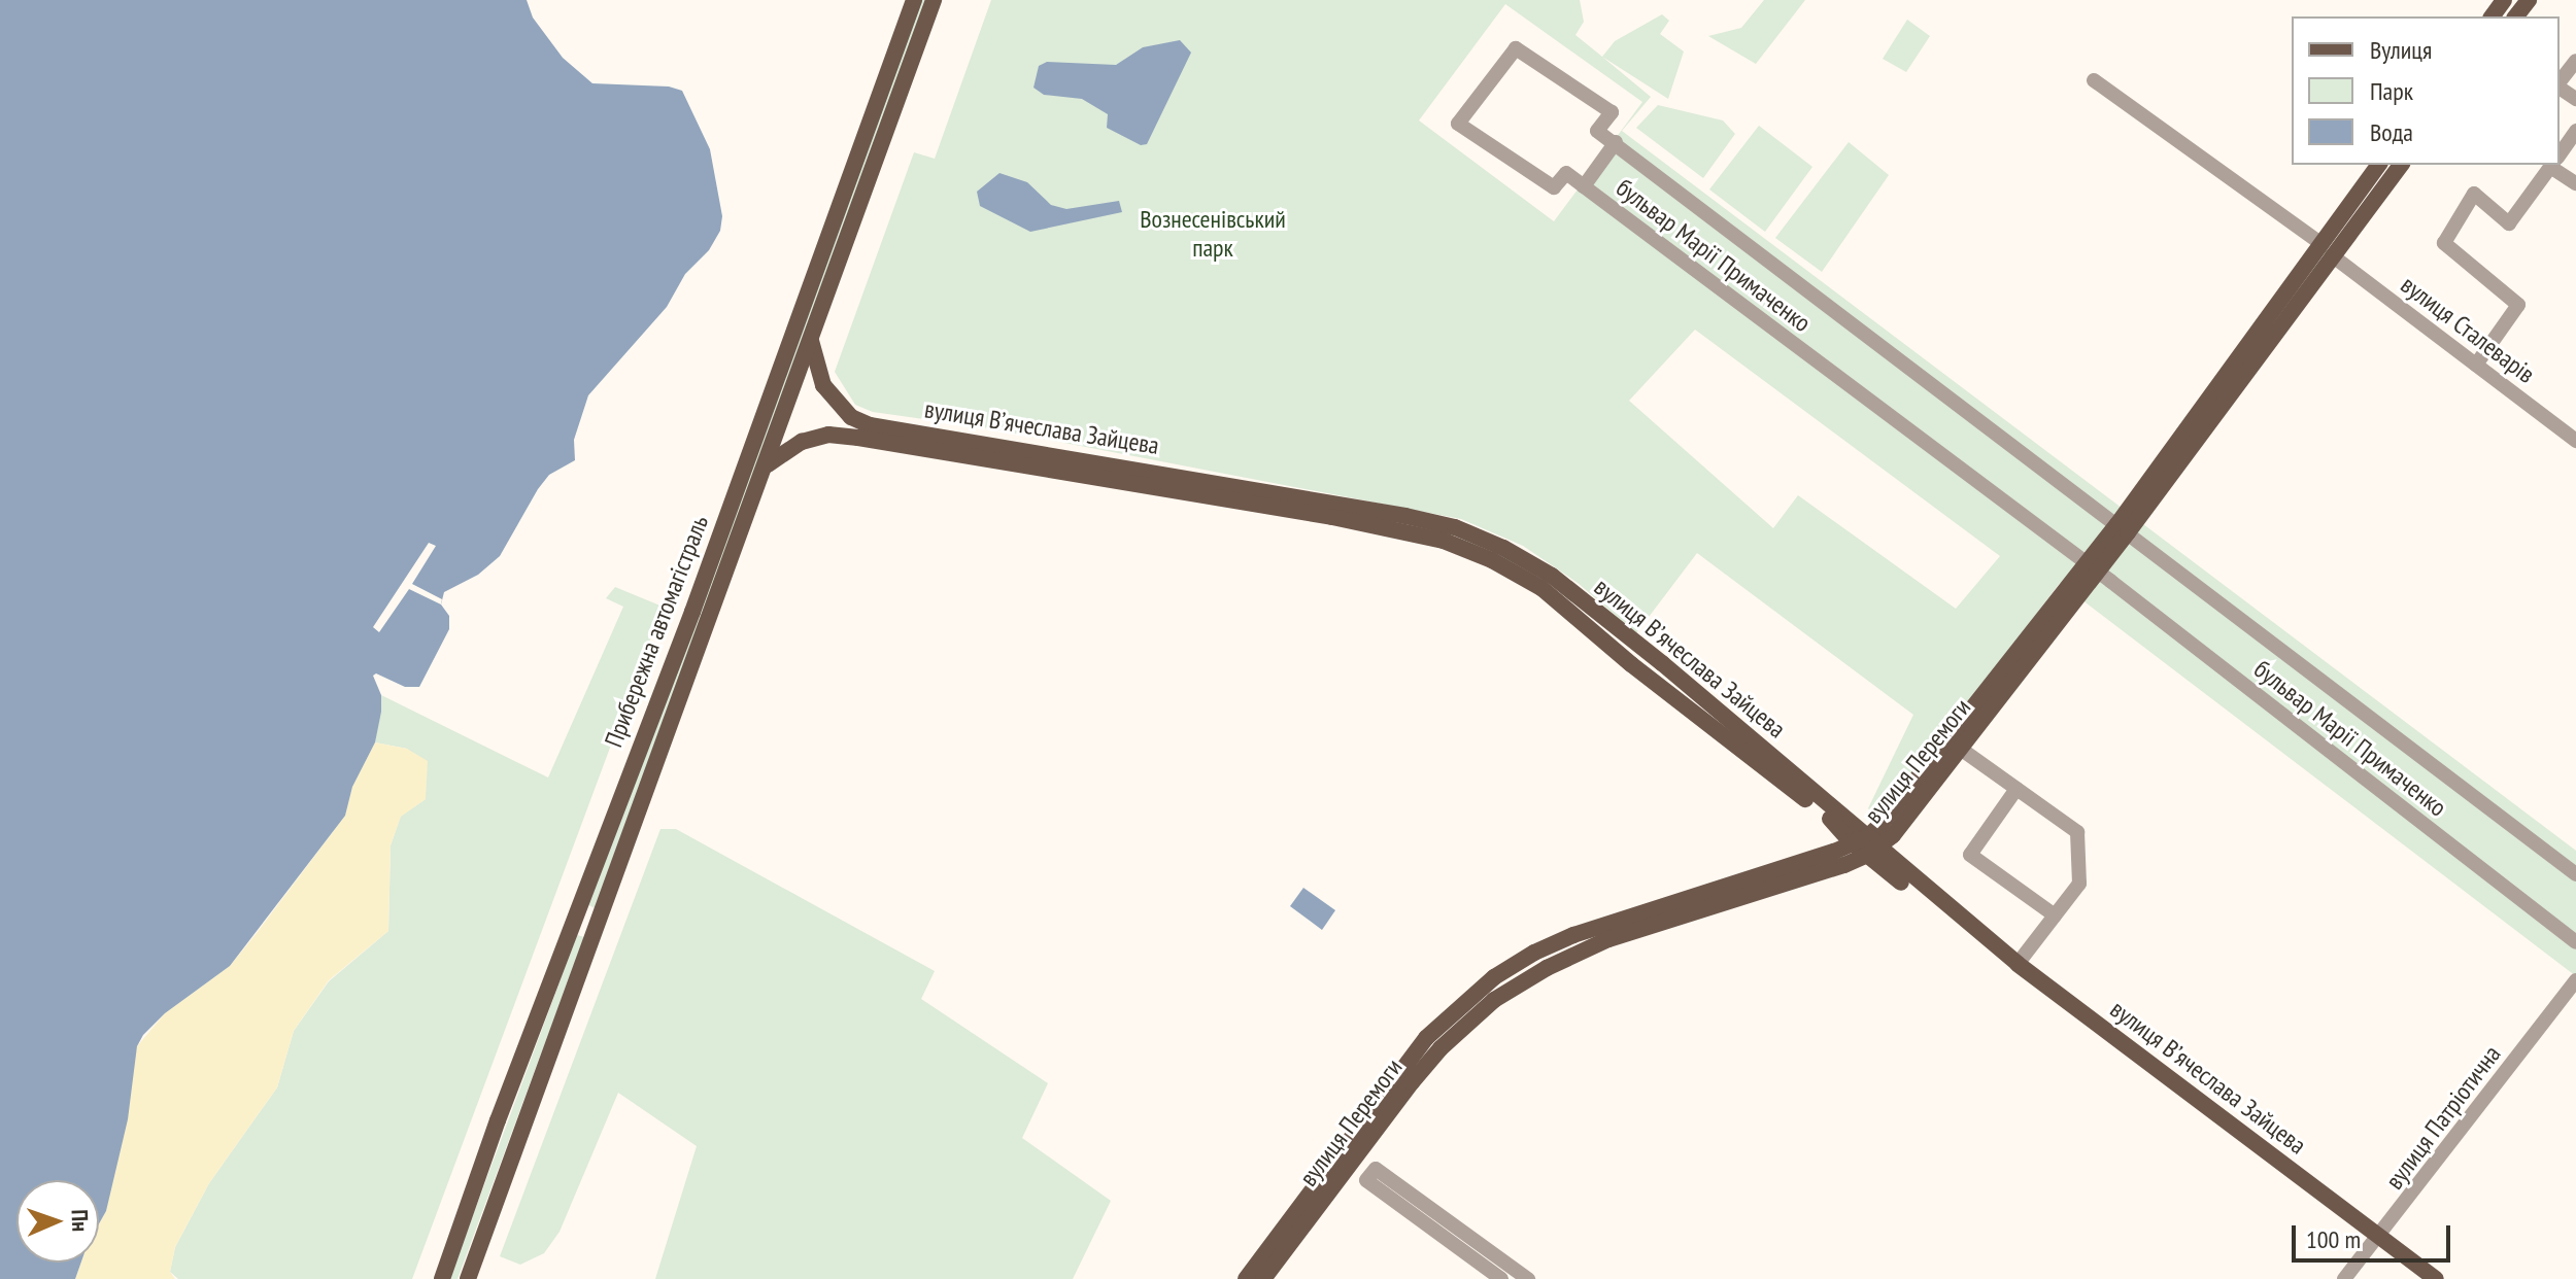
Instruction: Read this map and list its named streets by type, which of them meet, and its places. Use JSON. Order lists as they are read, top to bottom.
{
  "streets": {
    "main road": ["вулиця Вʼячеслава Зайцева", "Прибережна автомагістраль", "вулиця Перемоги"],
    "street": ["бульвар Марії Примаченко", "вулиця Сталеварів", "вулиця Патріотична"]
  },
  "crossings": [
    ["бульвар Марії Примаченко", "вулиця Перемоги"],
    ["вулиця Сталеварів", "вулиця Перемоги"],
    ["вулиця Вʼячеслава Зайцева", "Прибережна автомагістраль"],
    ["вулиця Вʼячеслава Зайцева", "вулиця Перемоги"],
    ["вулиця Вʼячеслава Зайцева", "вулиця Патріотична"]
  ],
  "parks": ["Вознесенівський парк"],
  "legend": ["Вулиця", "Парк", "Вода"],
  "scale_bar": "100 m",
  "north": "right"
}
